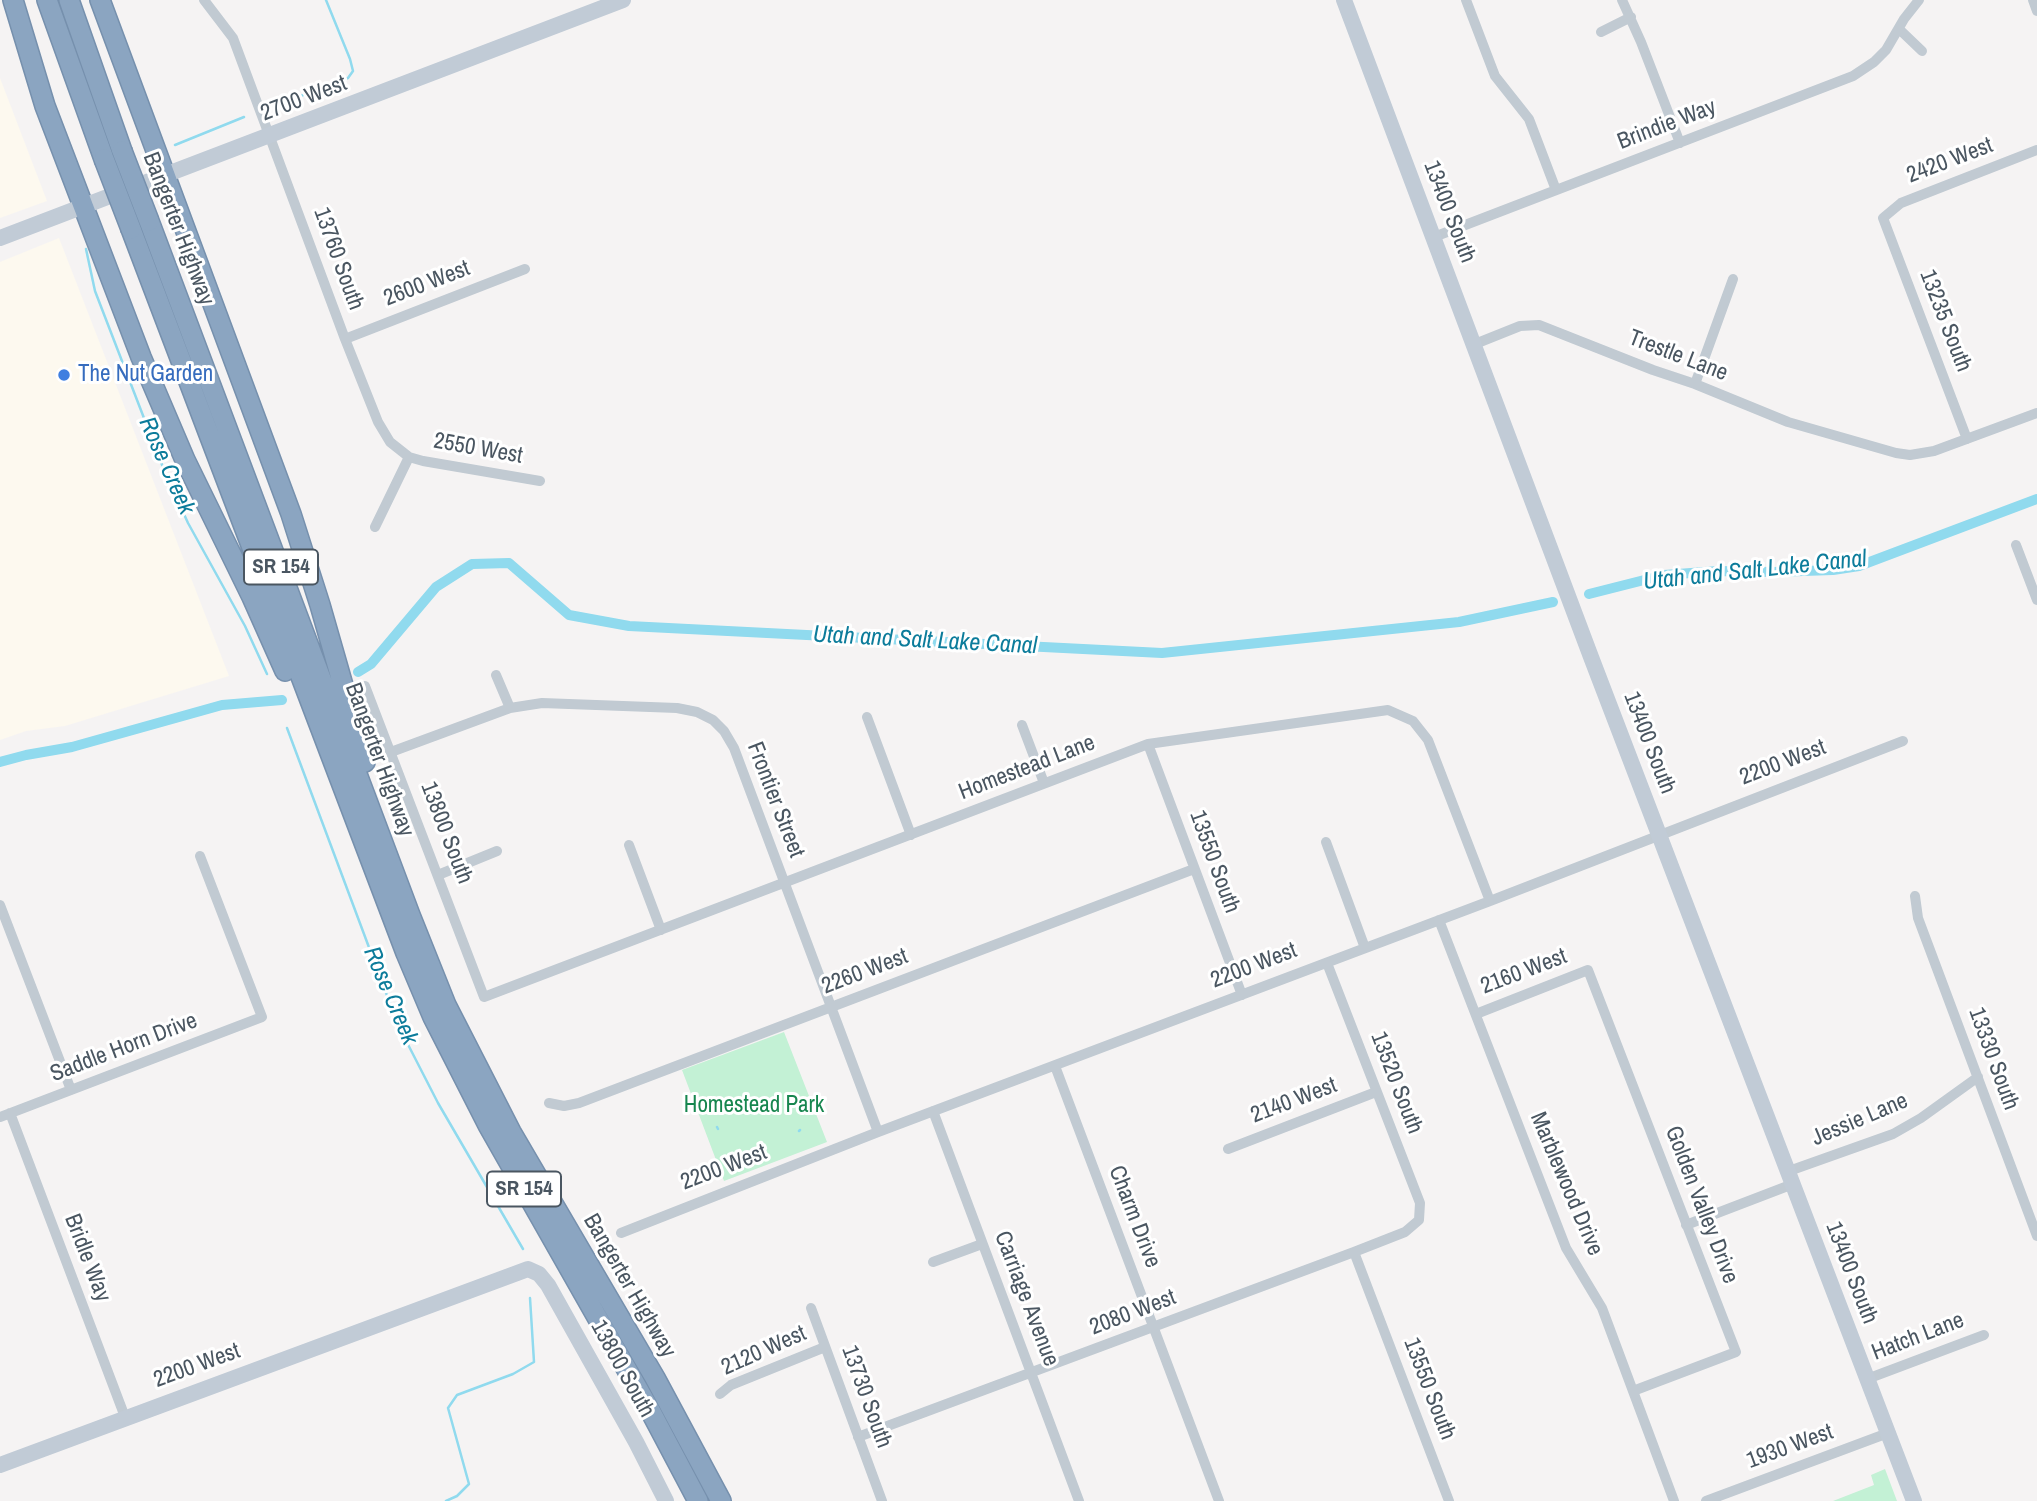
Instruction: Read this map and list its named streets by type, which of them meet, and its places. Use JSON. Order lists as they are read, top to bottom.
{
  "streets": {
    "highway": ["Bangerter Highway", "SR 154"],
    "street": [
      "2700 West",
      "Brindie Way",
      "2420 West",
      "13400 South",
      "13760 South",
      "2600 West",
      "13235 South",
      "Trestle Lane",
      "2550 West",
      "2200 West",
      "Homestead Lane",
      "Frontier Street",
      "13800 South",
      "13550 South",
      "2260 West",
      "2160 West",
      "Saddle Horn Drive",
      "13330 South",
      "13520 South",
      "2140 West",
      "Jessie Lane",
      "Marblewood Drive",
      "Golden Valley Drive",
      "Charm Drive",
      "Bridle Way",
      "Carriage Avenue",
      "2080 West",
      "Hatch Lane",
      "2120 West",
      "13730 South",
      "1930 West"
    ]
  },
  "crossings": [
    ["2700 West", "13760 South"],
    ["Brindie Way", "13400 South"],
    ["2420 West", "13235 South"],
    ["13400 South", "Trestle Lane"],
    ["13400 South", "2200 West"],
    ["13400 South", "Jessie Lane"],
    ["13400 South", "Hatch Lane"],
    ["13400 South", "1930 West"],
    ["13760 South", "2600 West"],
    ["13760 South", "2550 West"],
    ["13235 South", "Trestle Lane"],
    ["2200 West", "Homestead Lane"],
    ["2200 West", "Frontier Street"],
    ["2200 West", "13800 South"],
    ["2200 West", "13550 South"],
    ["2200 West", "13520 South"],
    ["2200 West", "Marblewood Drive"],
    ["2200 West", "Charm Drive"],
    ["2200 West", "Bridle Way"],
    ["2200 West", "Carriage Avenue"],
    ["Homestead Lane", "Frontier Street"],
    ["Homestead Lane", "13800 South"],
    ["Homestead Lane", "13550 South"],
    ["Frontier Street", "13800 South"],
    ["Frontier Street", "2260 West"],
    ["13550 South", "2260 West"],
    ["13550 South", "2080 West"],
    ["2160 West", "Marblewood Drive"],
    ["2160 West", "Golden Valley Drive"],
    ["Saddle Horn Drive", "Bridle Way"],
    ["13330 South", "Jessie Lane"],
    ["13520 South", "2140 West"],
    ["13520 South", "2080 West"],
    ["Jessie Lane", "Golden Valley Drive"],
    ["Marblewood Drive", "Golden Valley Drive"],
    ["Charm Drive", "2080 West"],
    ["Carriage Avenue", "2080 West"],
    ["2080 West", "13730 South"],
    ["2120 West", "13730 South"]
  ],
  "water": ["Rose Creek", "Utah and Salt Lake Canal"],
  "parks": ["Homestead Park"],
  "places": ["The Nut Garden"]
}
